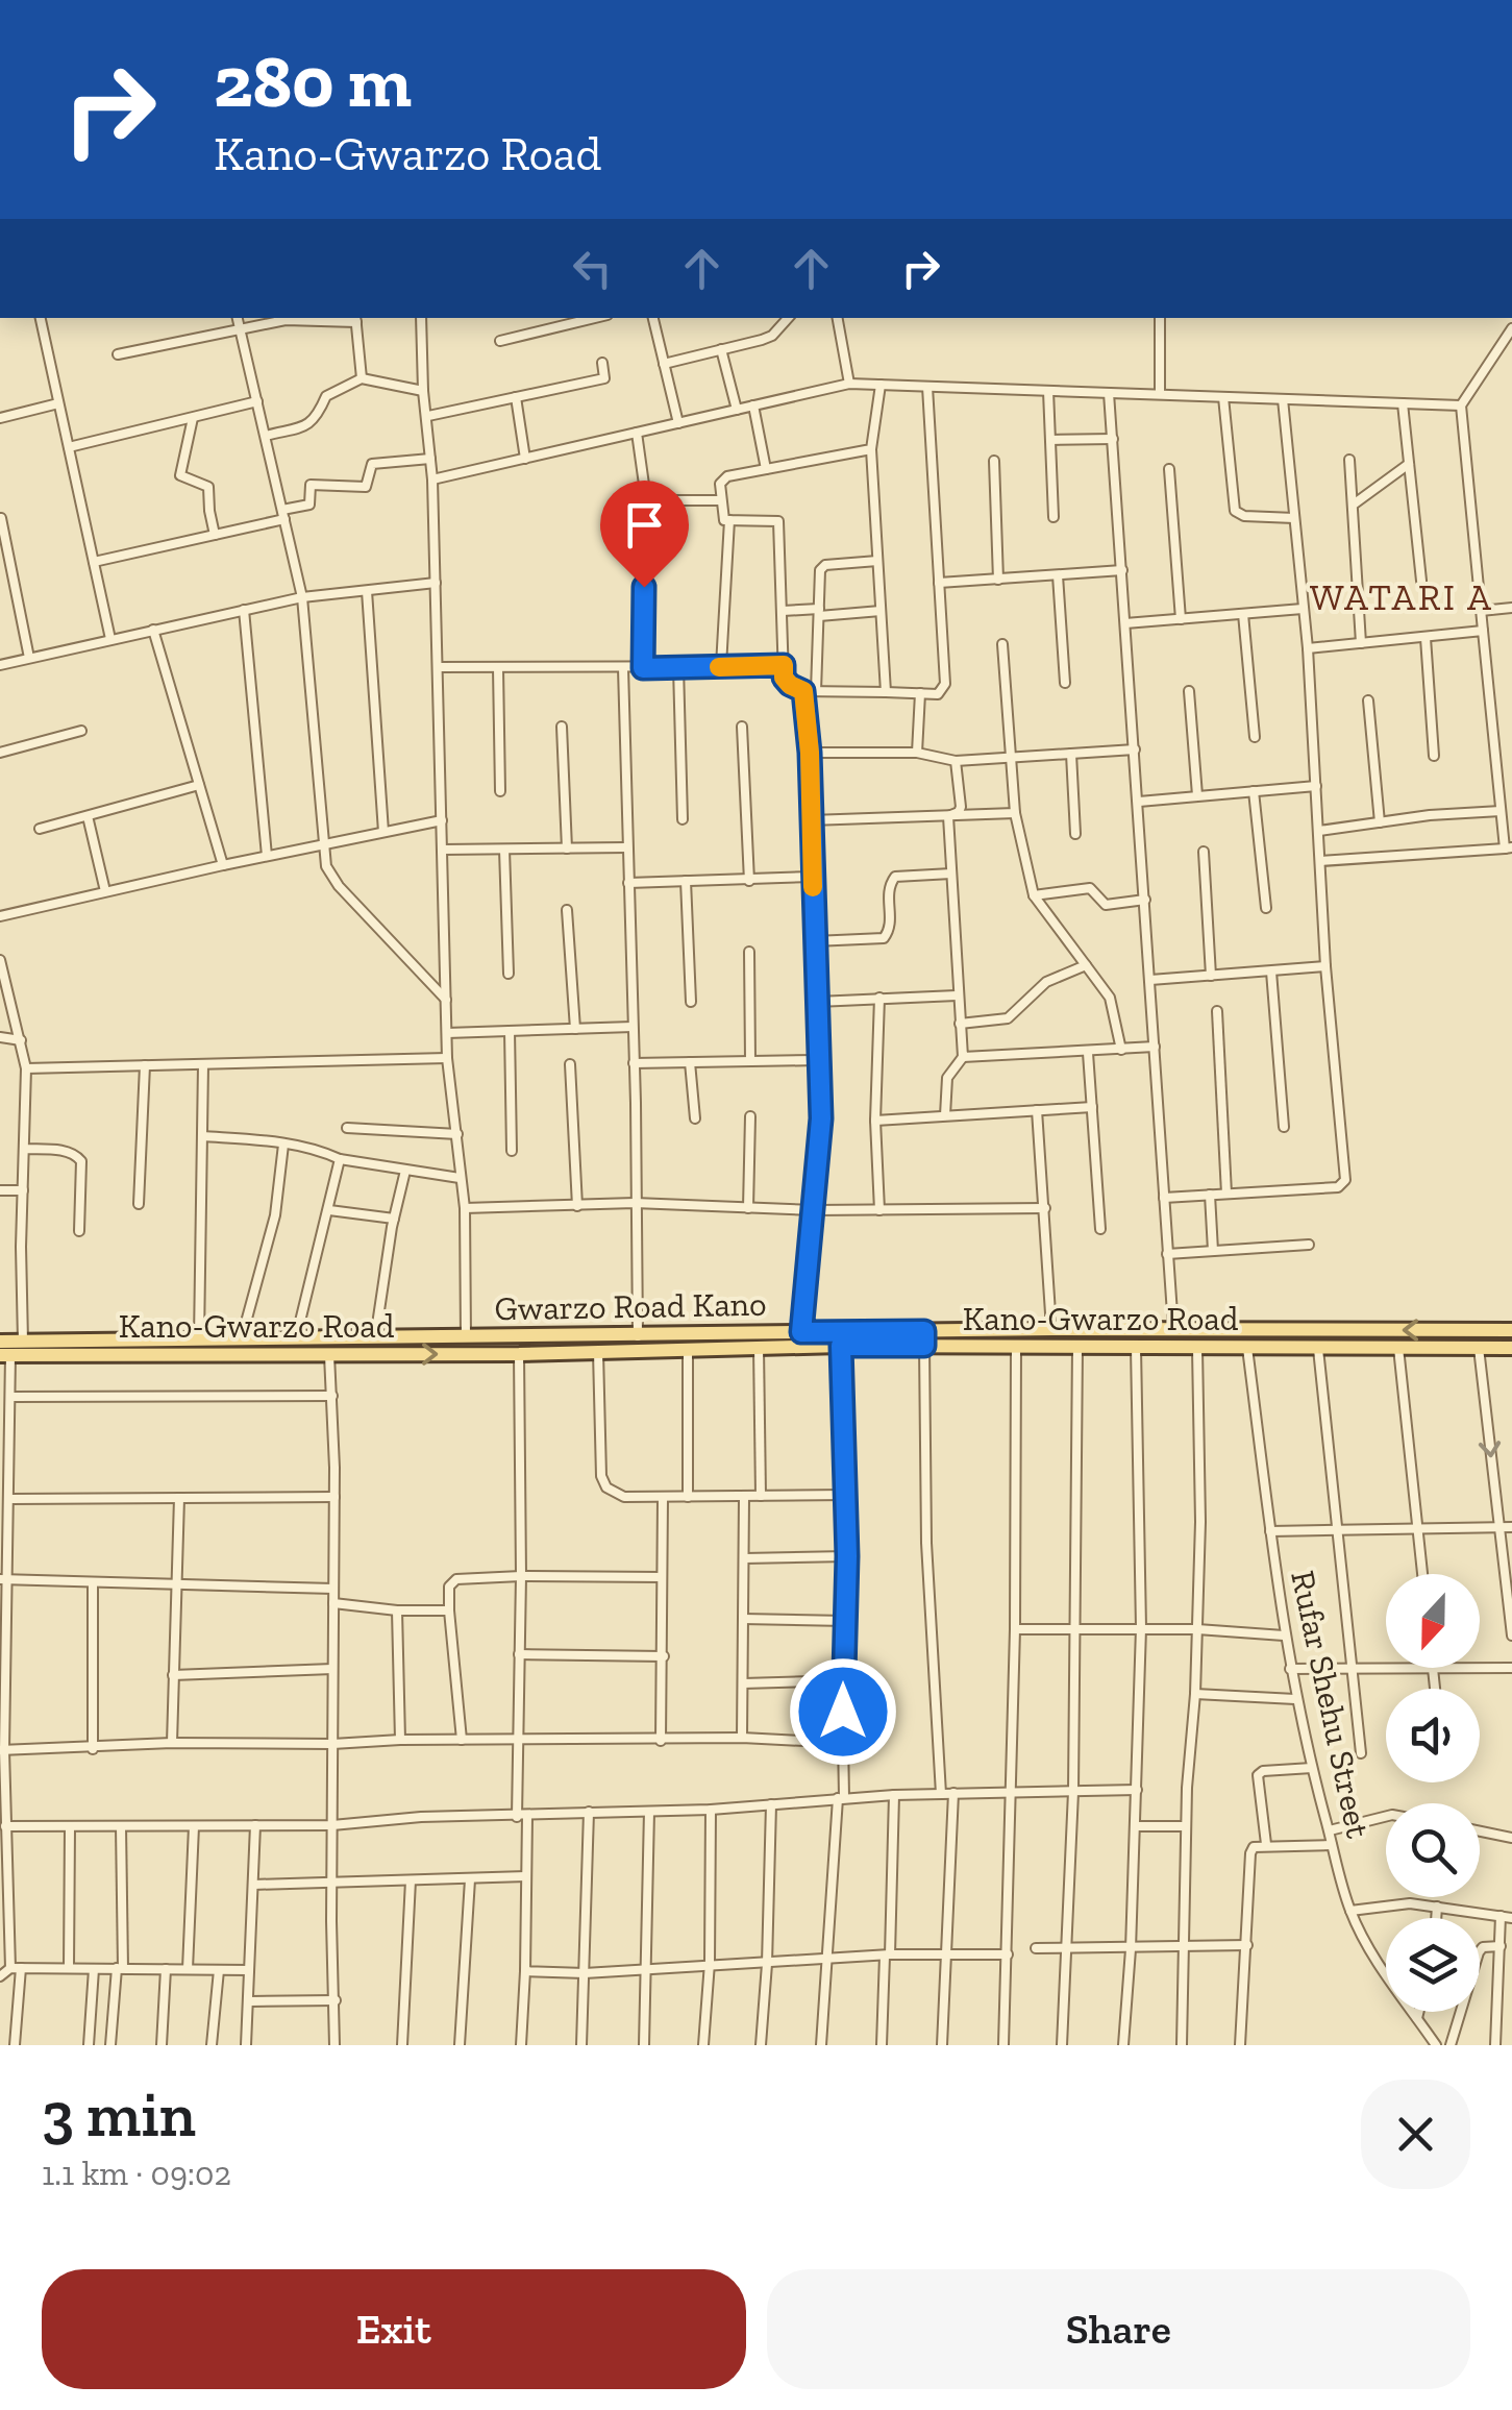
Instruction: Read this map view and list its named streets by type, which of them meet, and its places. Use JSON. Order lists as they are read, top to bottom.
{
  "streets": {
    "main road": ["Gwarzo Road Kano", "Kano-Gwarzo Road"],
    "street": ["Rufar Shehu Street"]
  },
  "crossings": [
    ["Gwarzo Road Kano", "Kano-Gwarzo Road"],
    ["Kano-Gwarzo Road", "Rufar Shehu Street"]
  ],
  "districts": ["WATARI A"],
  "north": "bottom",
  "page": {
    "turn": ["280 m", "Kano-Gwarzo Road"],
    "heading": ["3 min", "1.1 km · 09:02"],
    "buttons": ["Exit", "Share"]
  }
}
